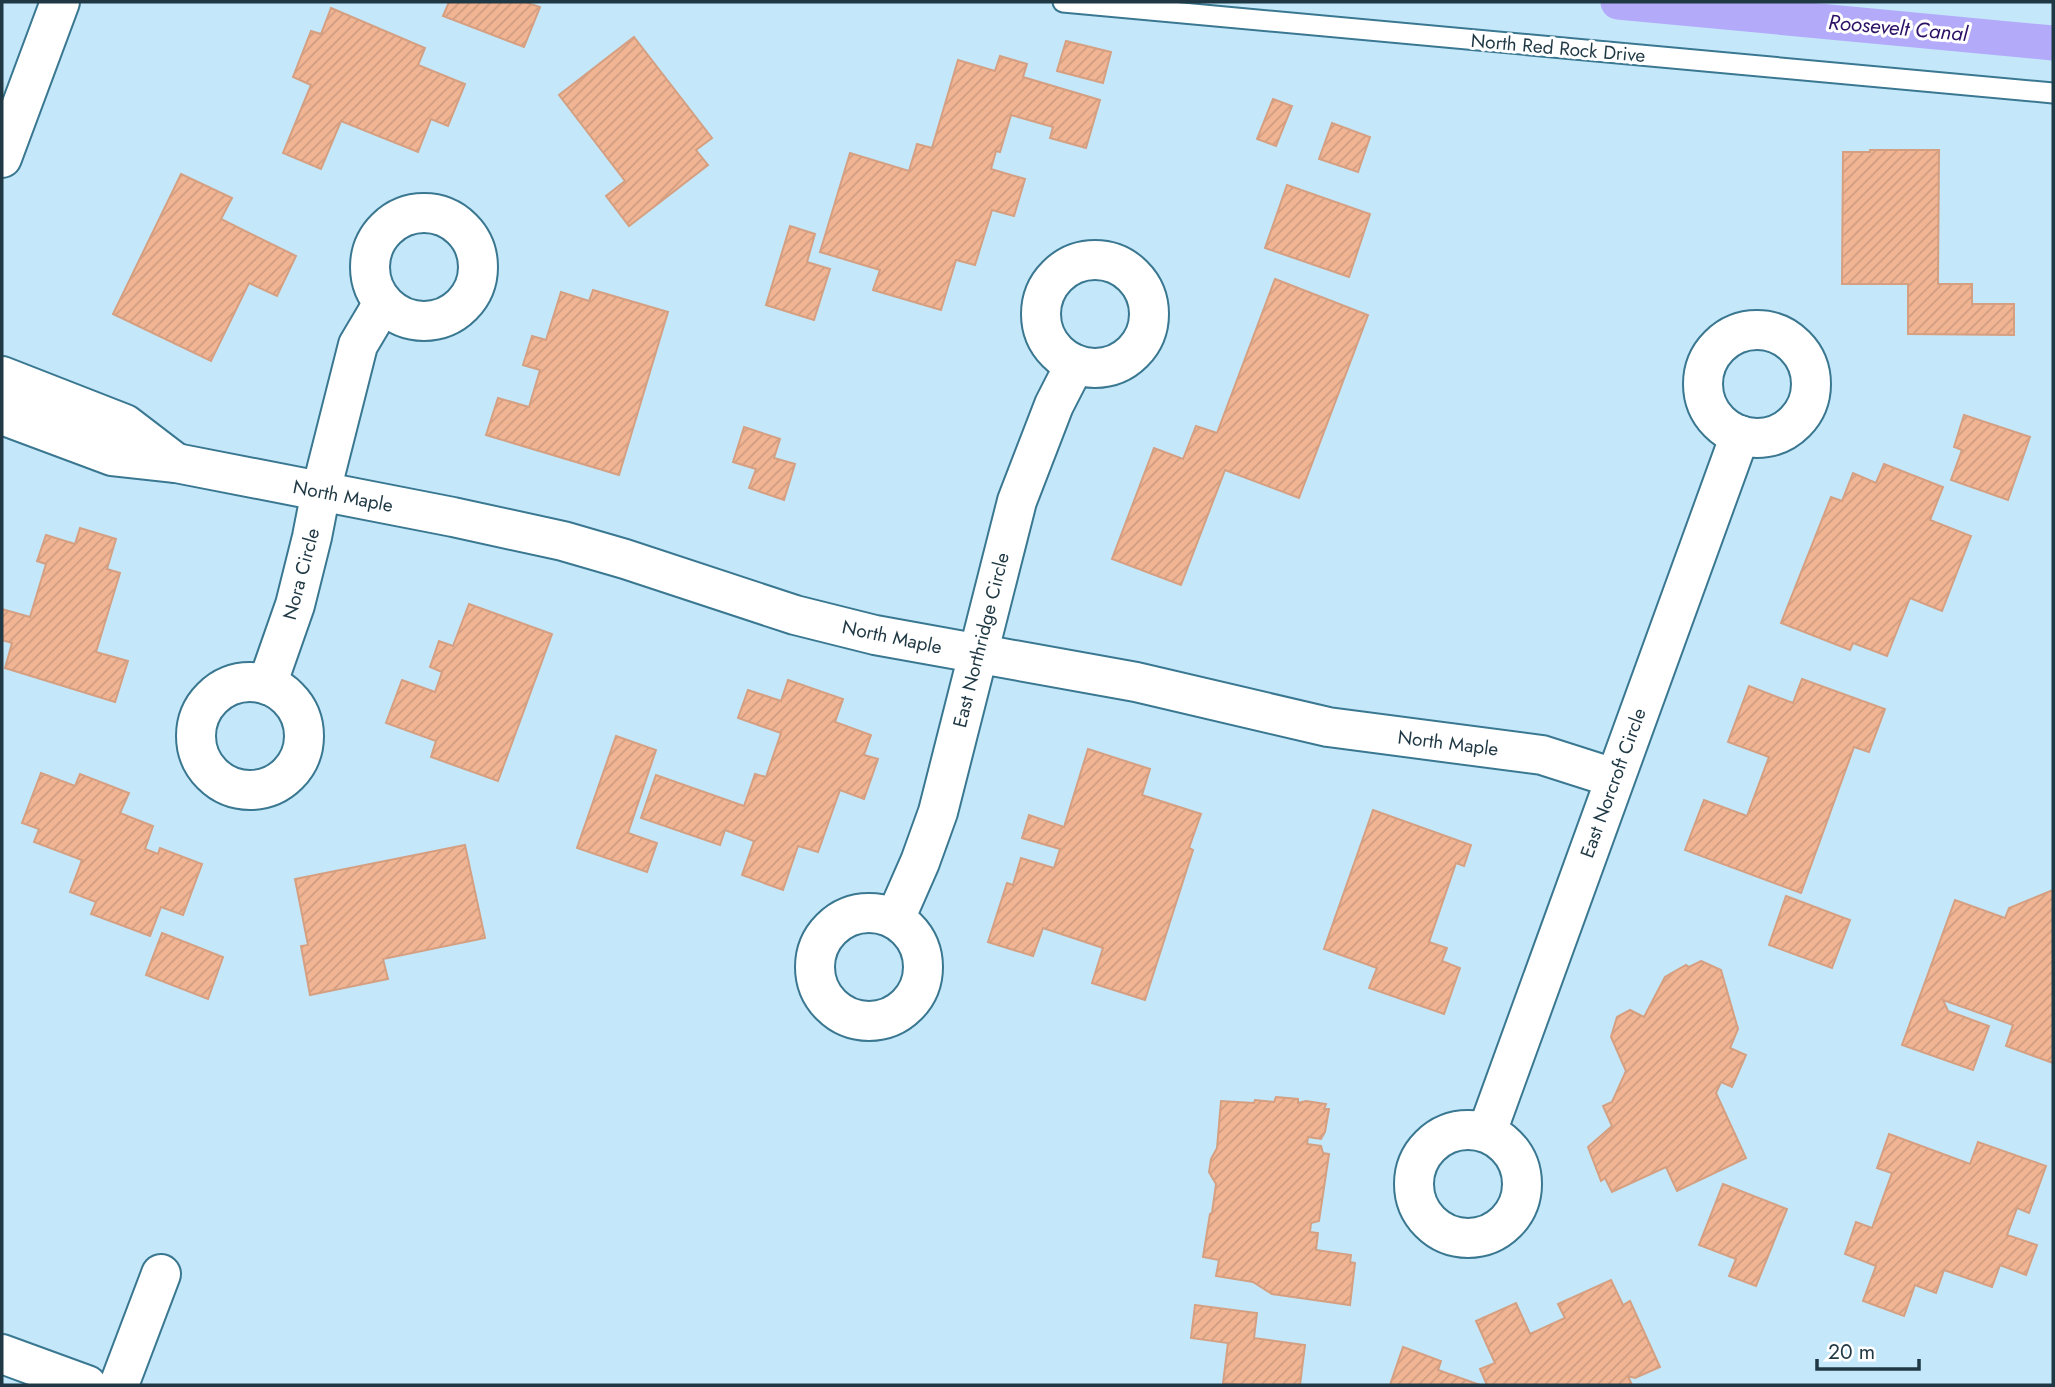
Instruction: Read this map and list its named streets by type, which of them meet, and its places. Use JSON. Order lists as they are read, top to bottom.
{
  "streets": {
    "street": [
      "North Maple",
      "Nora Circle",
      "East Northridge Circle",
      "East Norcroft Circle"
    ],
    "lane": ["North Red Rock Drive"]
  },
  "crossings": [
    ["North Maple", "Nora Circle"],
    ["North Maple", "East Northridge Circle"],
    ["North Maple", "East Norcroft Circle"]
  ],
  "water": ["Roosevelt Canal"],
  "scale_bar": "20 m"
}
